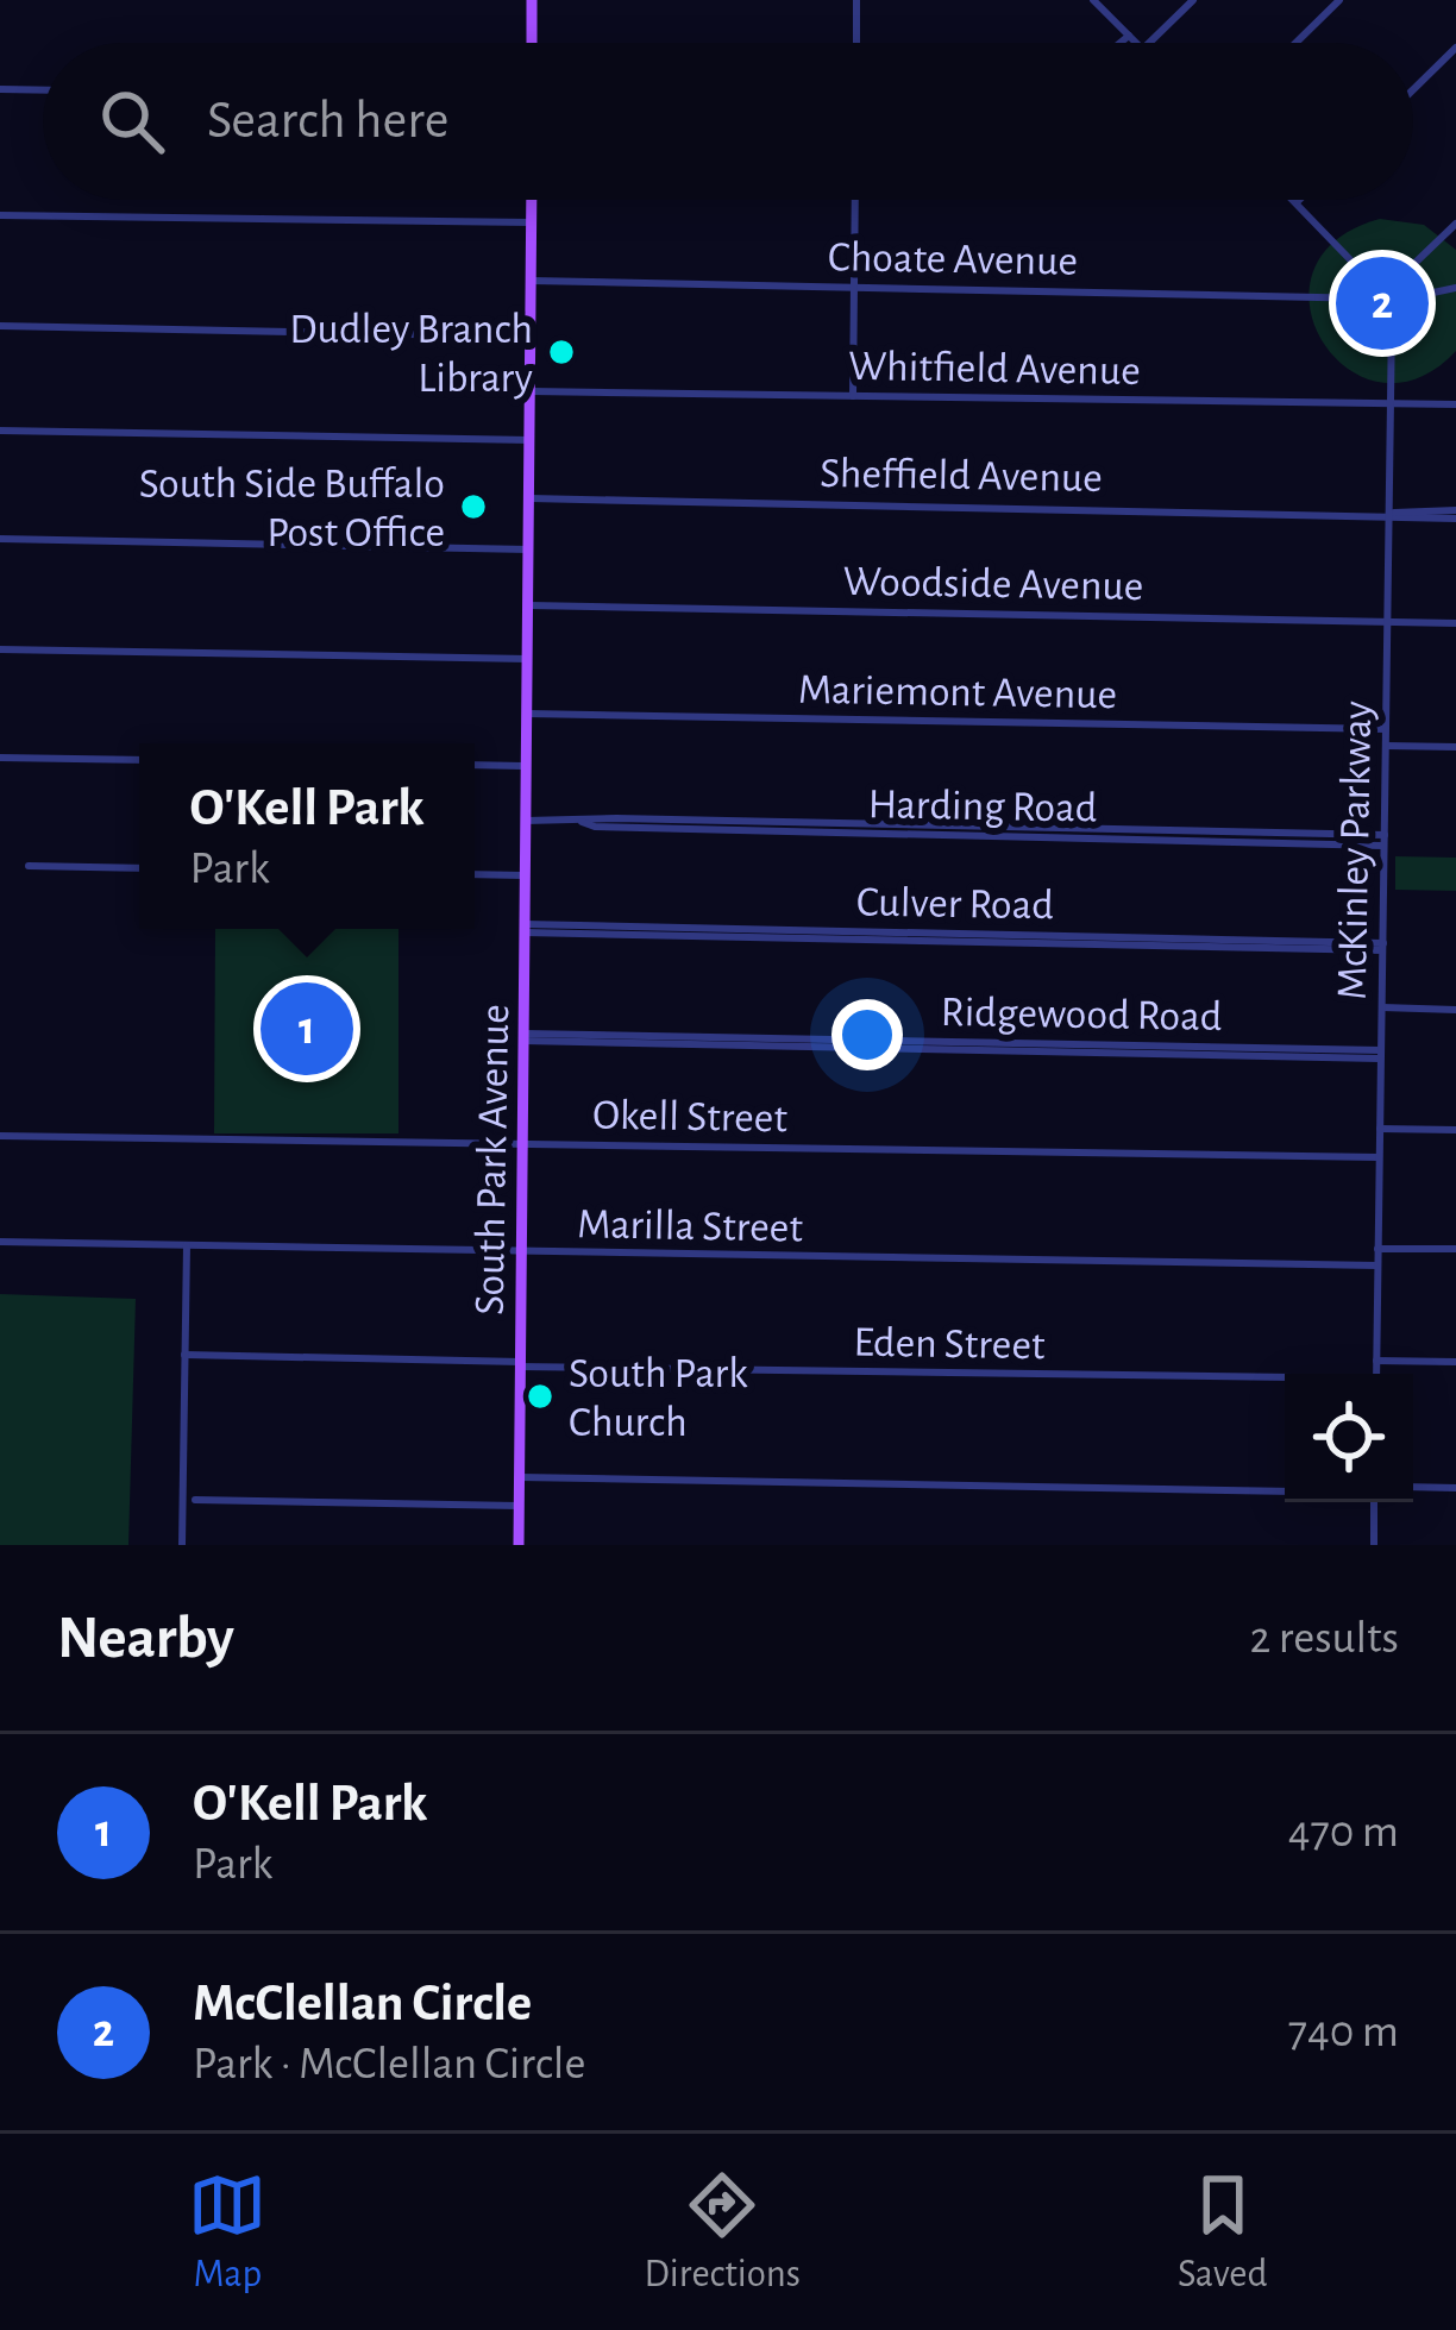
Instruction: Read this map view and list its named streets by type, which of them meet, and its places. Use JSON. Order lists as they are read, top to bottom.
{
  "streets": {
    "main road": ["South Park Avenue"],
    "street": [
      "Choate Avenue",
      "Whitfield Avenue",
      "Sheffield Avenue",
      "Woodside Avenue",
      "Mariemont Avenue",
      "Harding Road",
      "McKinley Parkway",
      "Culver Road",
      "Ridgewood Road",
      "Okell Street",
      "Marilla Street",
      "Eden Street"
    ]
  },
  "crossings": [
    ["Choate Avenue", "McKinley Parkway"],
    ["Choate Avenue", "South Park Avenue"],
    ["Whitfield Avenue", "McKinley Parkway"],
    ["Whitfield Avenue", "South Park Avenue"],
    ["Sheffield Avenue", "McKinley Parkway"],
    ["Sheffield Avenue", "South Park Avenue"],
    ["Woodside Avenue", "McKinley Parkway"],
    ["Woodside Avenue", "South Park Avenue"],
    ["Mariemont Avenue", "McKinley Parkway"],
    ["Mariemont Avenue", "South Park Avenue"],
    ["Harding Road", "McKinley Parkway"],
    ["Harding Road", "South Park Avenue"],
    ["McKinley Parkway", "Culver Road"],
    ["McKinley Parkway", "Ridgewood Road"],
    ["McKinley Parkway", "Okell Street"],
    ["McKinley Parkway", "Marilla Street"],
    ["Culver Road", "South Park Avenue"],
    ["Ridgewood Road", "South Park Avenue"],
    ["Okell Street", "South Park Avenue"],
    ["South Park Avenue", "Marilla Street"],
    ["South Park Avenue", "Eden Street"]
  ],
  "places": ["Dudley Branch Library", "South Side Buffalo Post Office", "South Park Church"],
  "page": {
    "search": "Search here",
    "pins": ["2", "1"],
    "popup": ["O'Kell Park", "Park"],
    "heading": ["Nearby", "2 results"],
    "list": [
      {
        "mark": "1",
        "name": "O'Kell Park",
        "note": "Park",
        "value": "470 m"
      },
      {
        "mark": "2",
        "name": "McClellan Circle",
        "note": "Park · McClellan Circle",
        "value": "740 m"
      }
    ],
    "nav": ["Map", "Directions", "Saved"]
  }
}
